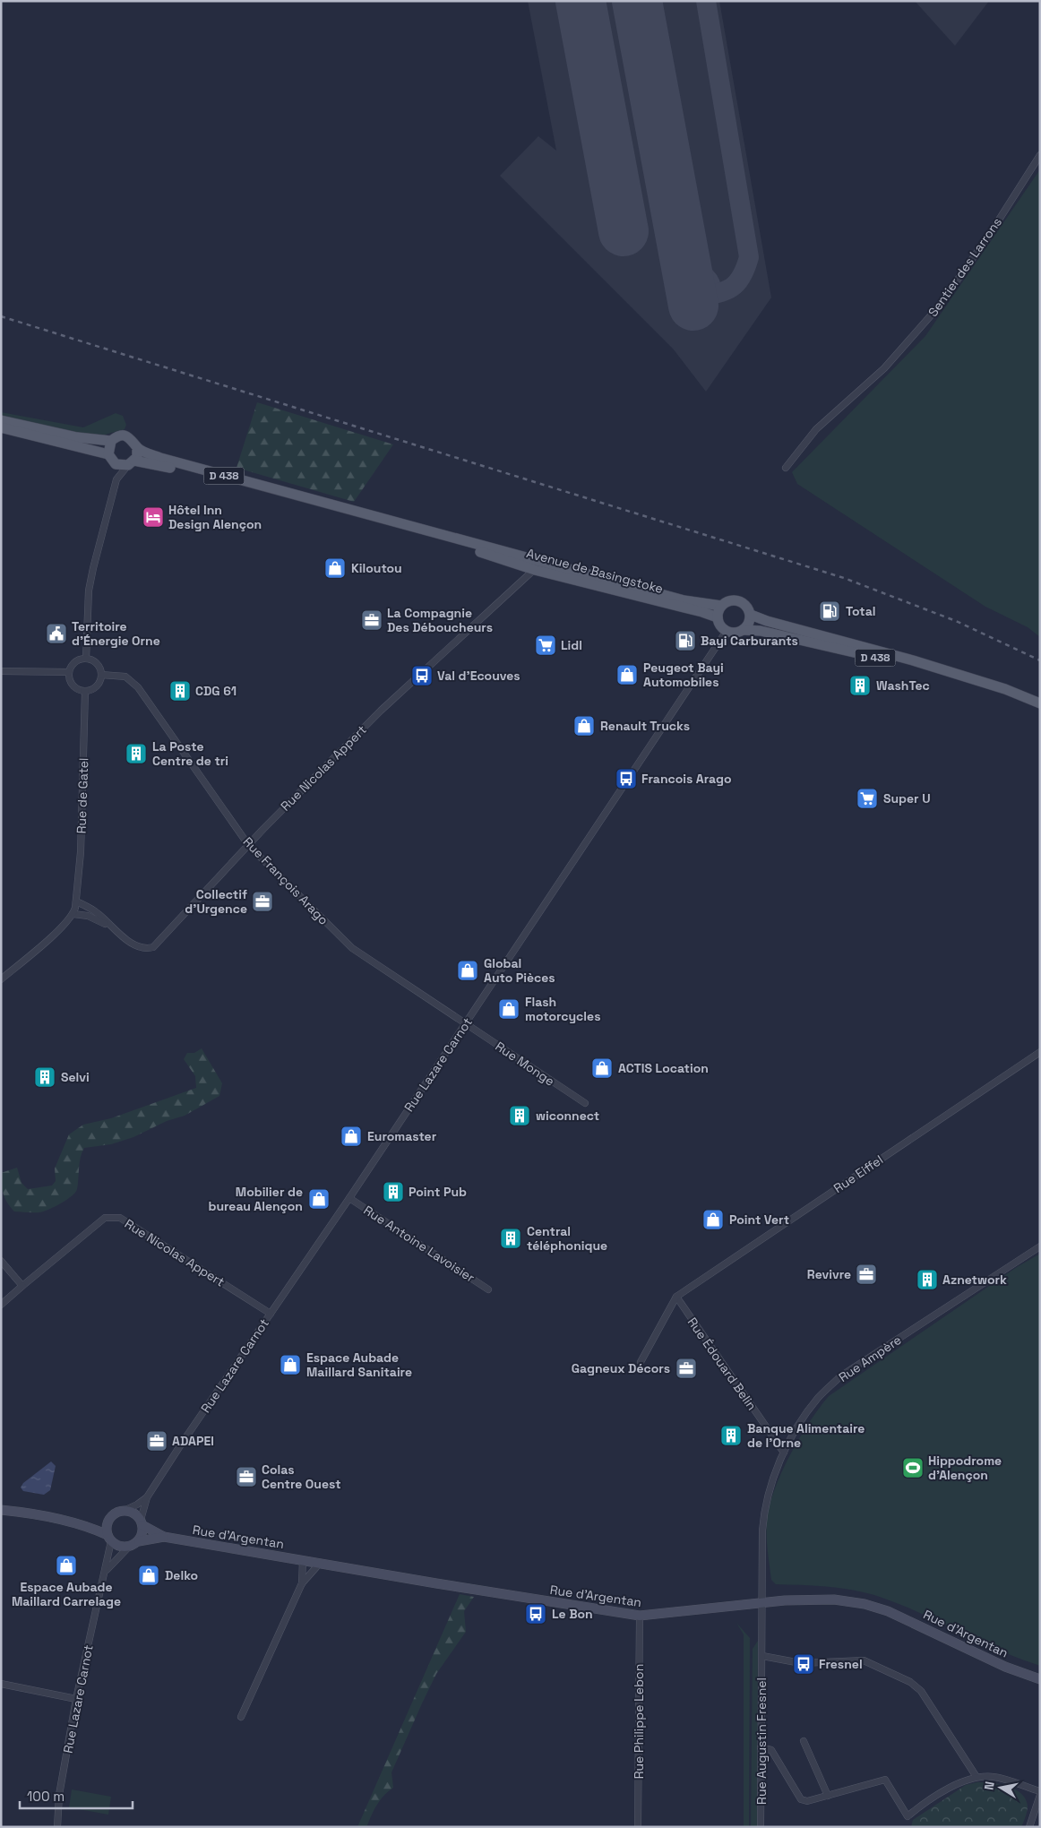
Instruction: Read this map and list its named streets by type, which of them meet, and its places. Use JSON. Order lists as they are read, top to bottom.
{
  "streets": {
    "main road": ["D 438", "Avenue de Basingstoke", "Rue d'Argentan"],
    "street": [
      "Sentier des Larrons",
      "Rue Nicolas Appert",
      "Rue de Gatel",
      "Rue François Arago",
      "Rue Monge",
      "Rue Lazare Carnot",
      "Rue Eiffel",
      "Rue Antoine Lavoisier",
      "Rue Ampère",
      "Rue Édouard Belin",
      "Rue Philippe Lebon",
      "Rue Augustin Fresnel"
    ]
  },
  "crossings": [
    ["D 438", "Avenue de Basingstoke"],
    ["D 438", "Rue Lazare Carnot"],
    ["Avenue de Basingstoke", "Rue Nicolas Appert"],
    ["Avenue de Basingstoke", "Rue Lazare Carnot"],
    ["Rue Nicolas Appert", "Rue de Gatel"],
    ["Rue Nicolas Appert", "Rue François Arago"],
    ["Rue Nicolas Appert", "Rue Lazare Carnot"],
    ["Rue de Gatel", "Rue François Arago"],
    ["Rue François Arago", "Rue Monge"],
    ["Rue François Arago", "Rue Lazare Carnot"],
    ["Rue Monge", "Rue Lazare Carnot"],
    ["Rue Lazare Carnot", "Rue Antoine Lavoisier"],
    ["Rue Lazare Carnot", "Rue d'Argentan"],
    ["Rue Eiffel", "Rue Édouard Belin"],
    ["Rue Ampère", "Rue Édouard Belin"],
    ["Rue Ampère", "Rue d'Argentan"],
    ["Rue Ampère", "Rue Augustin Fresnel"],
    ["Rue d'Argentan", "Rue Philippe Lebon"],
    ["Rue d'Argentan", "Rue Augustin Fresnel"]
  ],
  "places": {
    "hotel": ["Hôtel Inn Design Alençon"],
    "shop": [
      "Kiloutou",
      "Peugeot Bayi Automobiles",
      "Renault Trucks",
      "Global Auto Pièces",
      "Flash motorcycles",
      "ACTIS Location",
      "Euromaster",
      "Mobilier de bureau Alençon",
      "Point Vert",
      "Espace Aubade Maillard Sanitaire",
      "Espace Aubade Maillard Carrelage",
      "Delko"
    ],
    "fuel station": ["Total", "Bayi Carburants"],
    "office": [
      "La Compagnie Des Déboucheurs",
      "Collectif d’Urgence",
      "Revivre",
      "Gagneux Décors",
      "ADAPEI",
      "Colas Centre Ouest"
    ],
    "public building": ["Territoire d'Énergie Orne"],
    "supermarket": ["Lidl", "Super U"],
    "bus stop": [
      "Val d'Ecouves",
      "Francois Arago",
      "Le Bon",
      "Fresnel"
    ],
    "building": [
      "WashTec",
      "CDG 61",
      "La Poste Centre de tri",
      "Selvi",
      "wiconnect",
      "Point Pub",
      "Central téléphonique",
      "Aznetwork",
      "Banque Alimentaire de l'Orne"
    ],
    "sports": ["Hippodrome d'Alençon"]
  },
  "scale_bar": "100 m",
  "north": "left"
}
